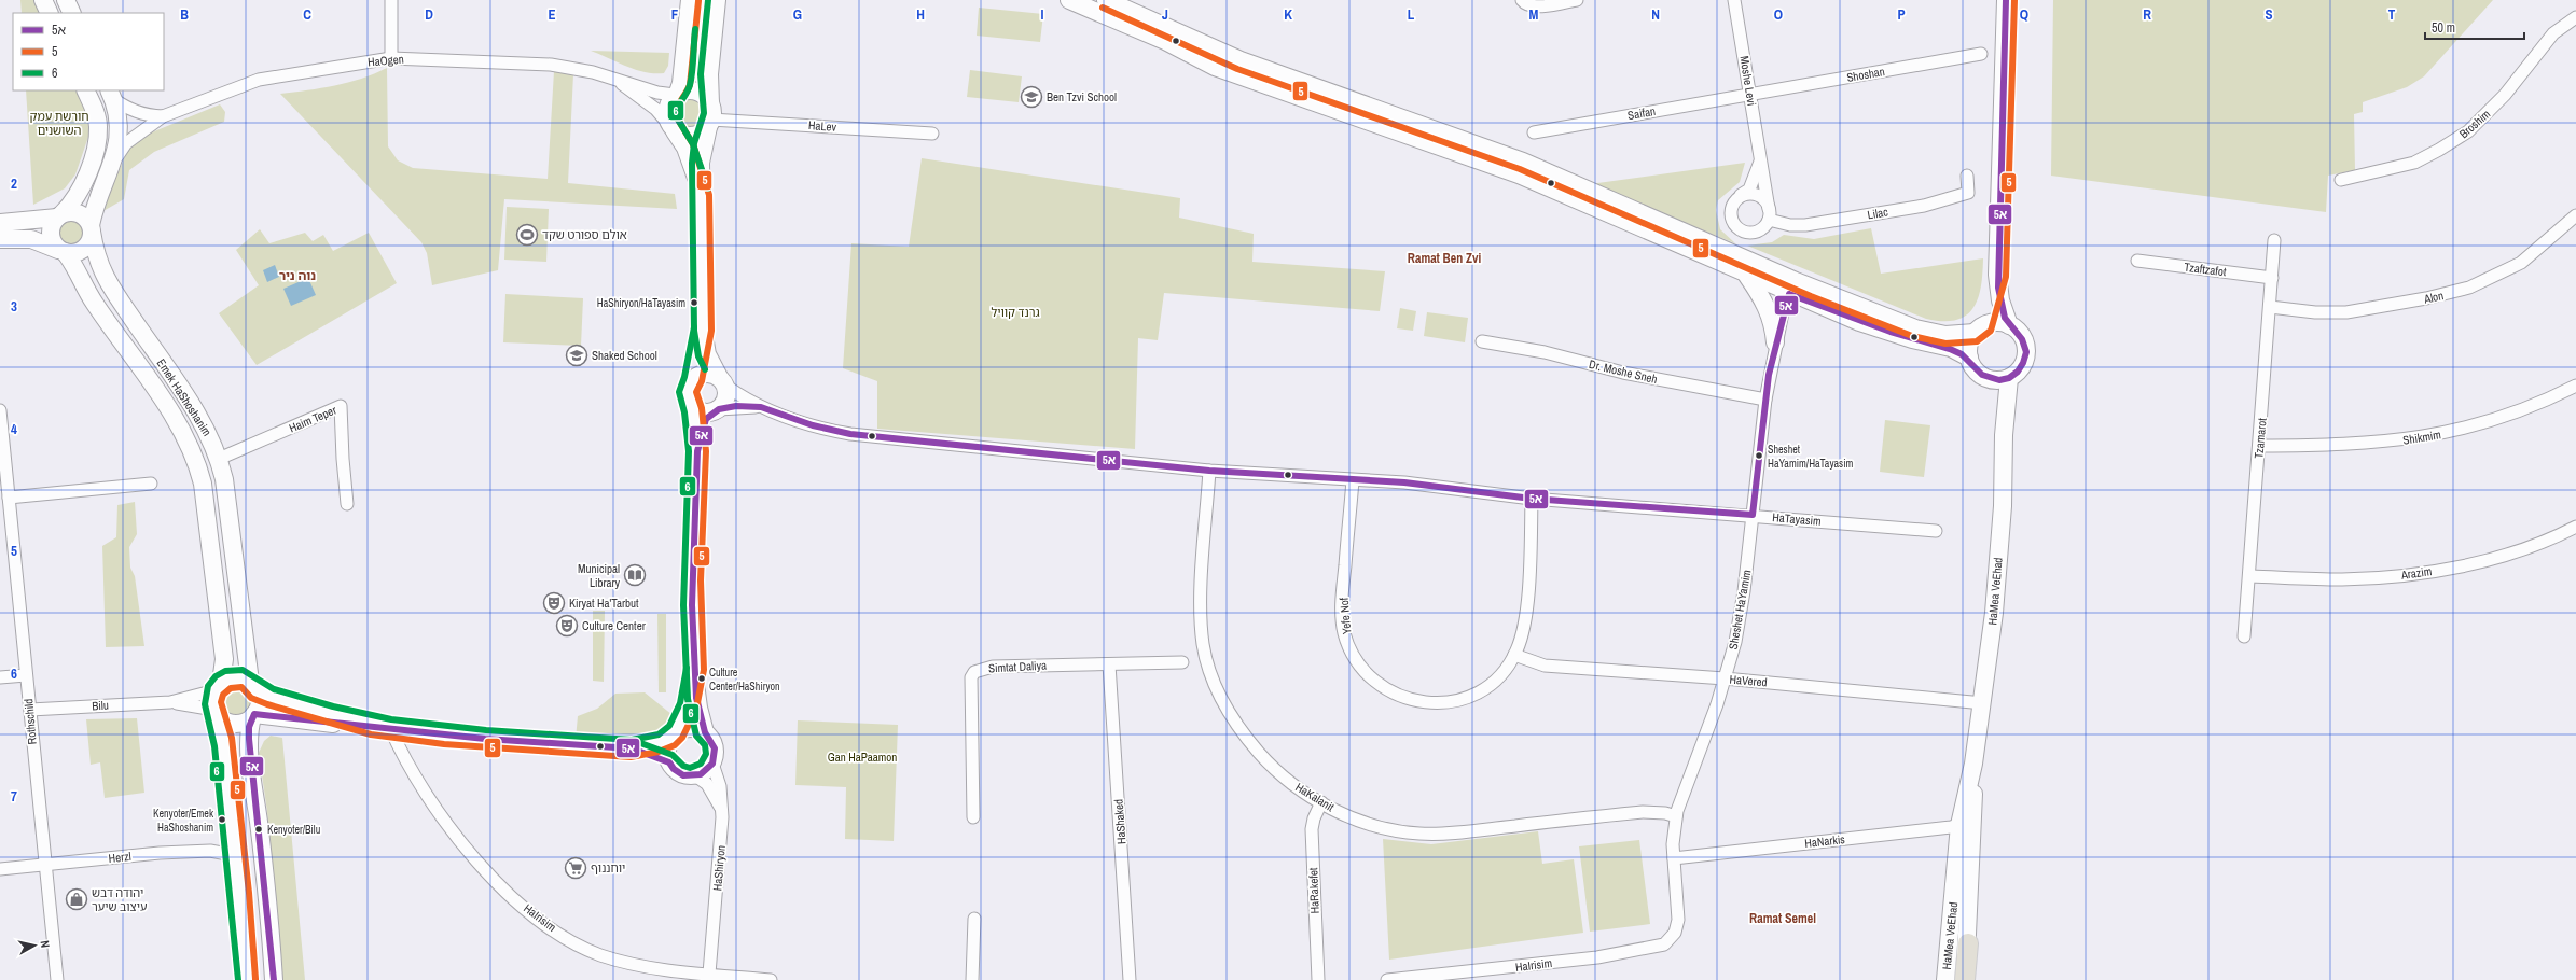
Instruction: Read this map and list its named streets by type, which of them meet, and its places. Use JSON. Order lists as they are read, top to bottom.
{
  "streets": {
    "street": [
      "HaOgen",
      "Shoshan",
      "Moshe Levi",
      "Saifan",
      "Broshim",
      "HaLev",
      "Lilac",
      "Tzaftzafot",
      "Alon",
      "Dr. Moshe Sneh",
      "Emek HaShoshanim",
      "Haim Teper",
      "Shikmim",
      "Tzamarot",
      "HaTayasim",
      "Arazim",
      "HaMea VeEhad",
      "Sheshet HaYamim",
      "Yefe Nof",
      "Simtat Daliya",
      "HaVered",
      "Bilu",
      "Rothschild",
      "HaKalanit",
      "HaShaked",
      "HaNarkis",
      "Herzl",
      "HaShiryon",
      "HaRakefet",
      "HaIrisim"
    ]
  },
  "crossings": [
    ["HaOgen", "HaLev"],
    ["HaOgen", "Emek HaShoshanim"],
    ["Shoshan", "Moshe Levi"],
    ["Shoshan", "Saifan"],
    ["Moshe Levi", "Saifan"],
    ["Moshe Levi", "Lilac"],
    ["Tzaftzafot", "Tzamarot"],
    ["Alon", "Tzamarot"],
    ["Dr. Moshe Sneh", "Sheshet HaYamim"],
    ["Emek HaShoshanim", "Haim Teper"],
    ["Emek HaShoshanim", "Bilu"],
    ["Shikmim", "Tzamarot"],
    ["Tzamarot", "Arazim"],
    ["HaTayasim", "Sheshet HaYamim"],
    ["HaTayasim", "Yefe Nof"],
    ["HaTayasim", "HaKalanit"],
    ["HaMea VeEhad", "HaVered"],
    ["HaMea VeEhad", "HaNarkis"],
    ["Sheshet HaYamim", "HaVered"],
    ["Sheshet HaYamim", "HaKalanit"],
    ["Sheshet HaYamim", "HaNarkis"],
    ["Sheshet HaYamim", "HaIrisim"],
    ["Yefe Nof", "HaVered"],
    ["Simtat Daliya", "HaShaked"],
    ["Bilu", "Rothschild"],
    ["Rothschild", "Herzl"],
    ["HaKalanit", "HaRakefet"],
    ["HaShiryon", "HaIrisim"]
  ],
  "districts": ["Ramat Ben Zvi", "נוה ניר", "Ramat Semel"],
  "parks": ["חורשת עמק השושנים", "גרנד קוויל", "Gan HaPaamon"],
  "places": {
    "school or university": ["Ben Tzvi School", "Shaked School"],
    "sports": ["אולם ספורט שקד"],
    "other": [
      "HaShiryon/HaTayasim",
      "Sheshet HaYamim/HaTayasim",
      "Culture Center/HaShiryon",
      "Kenyoter/Emek HaShoshanim",
      "Kenyoter/Bilu"
    ],
    "library": ["Municipal Library"],
    "theatre": ["Kiryat Ha'Tarbut", "Culture Center"],
    "supermarket": ["יוחננוף"],
    "shop": ["יהודה דבש עיצוב שיער"]
  },
  "lines": ["transit line 5א", "transit line 5", "transit line 6"],
  "legend": ["5א", "5", "6"],
  "scale_bar": "50 m",
  "north": "right",
  "grid": {
    "columns": [
      "B",
      "C",
      "D",
      "E",
      "F",
      "G",
      "H",
      "I",
      "J",
      "K",
      "L",
      "M",
      "N",
      "O",
      "P",
      "Q",
      "R",
      "S",
      "T"
    ],
    "rows": [
      "2",
      "3",
      "4",
      "5",
      "6",
      "7"
    ]
  }
}
